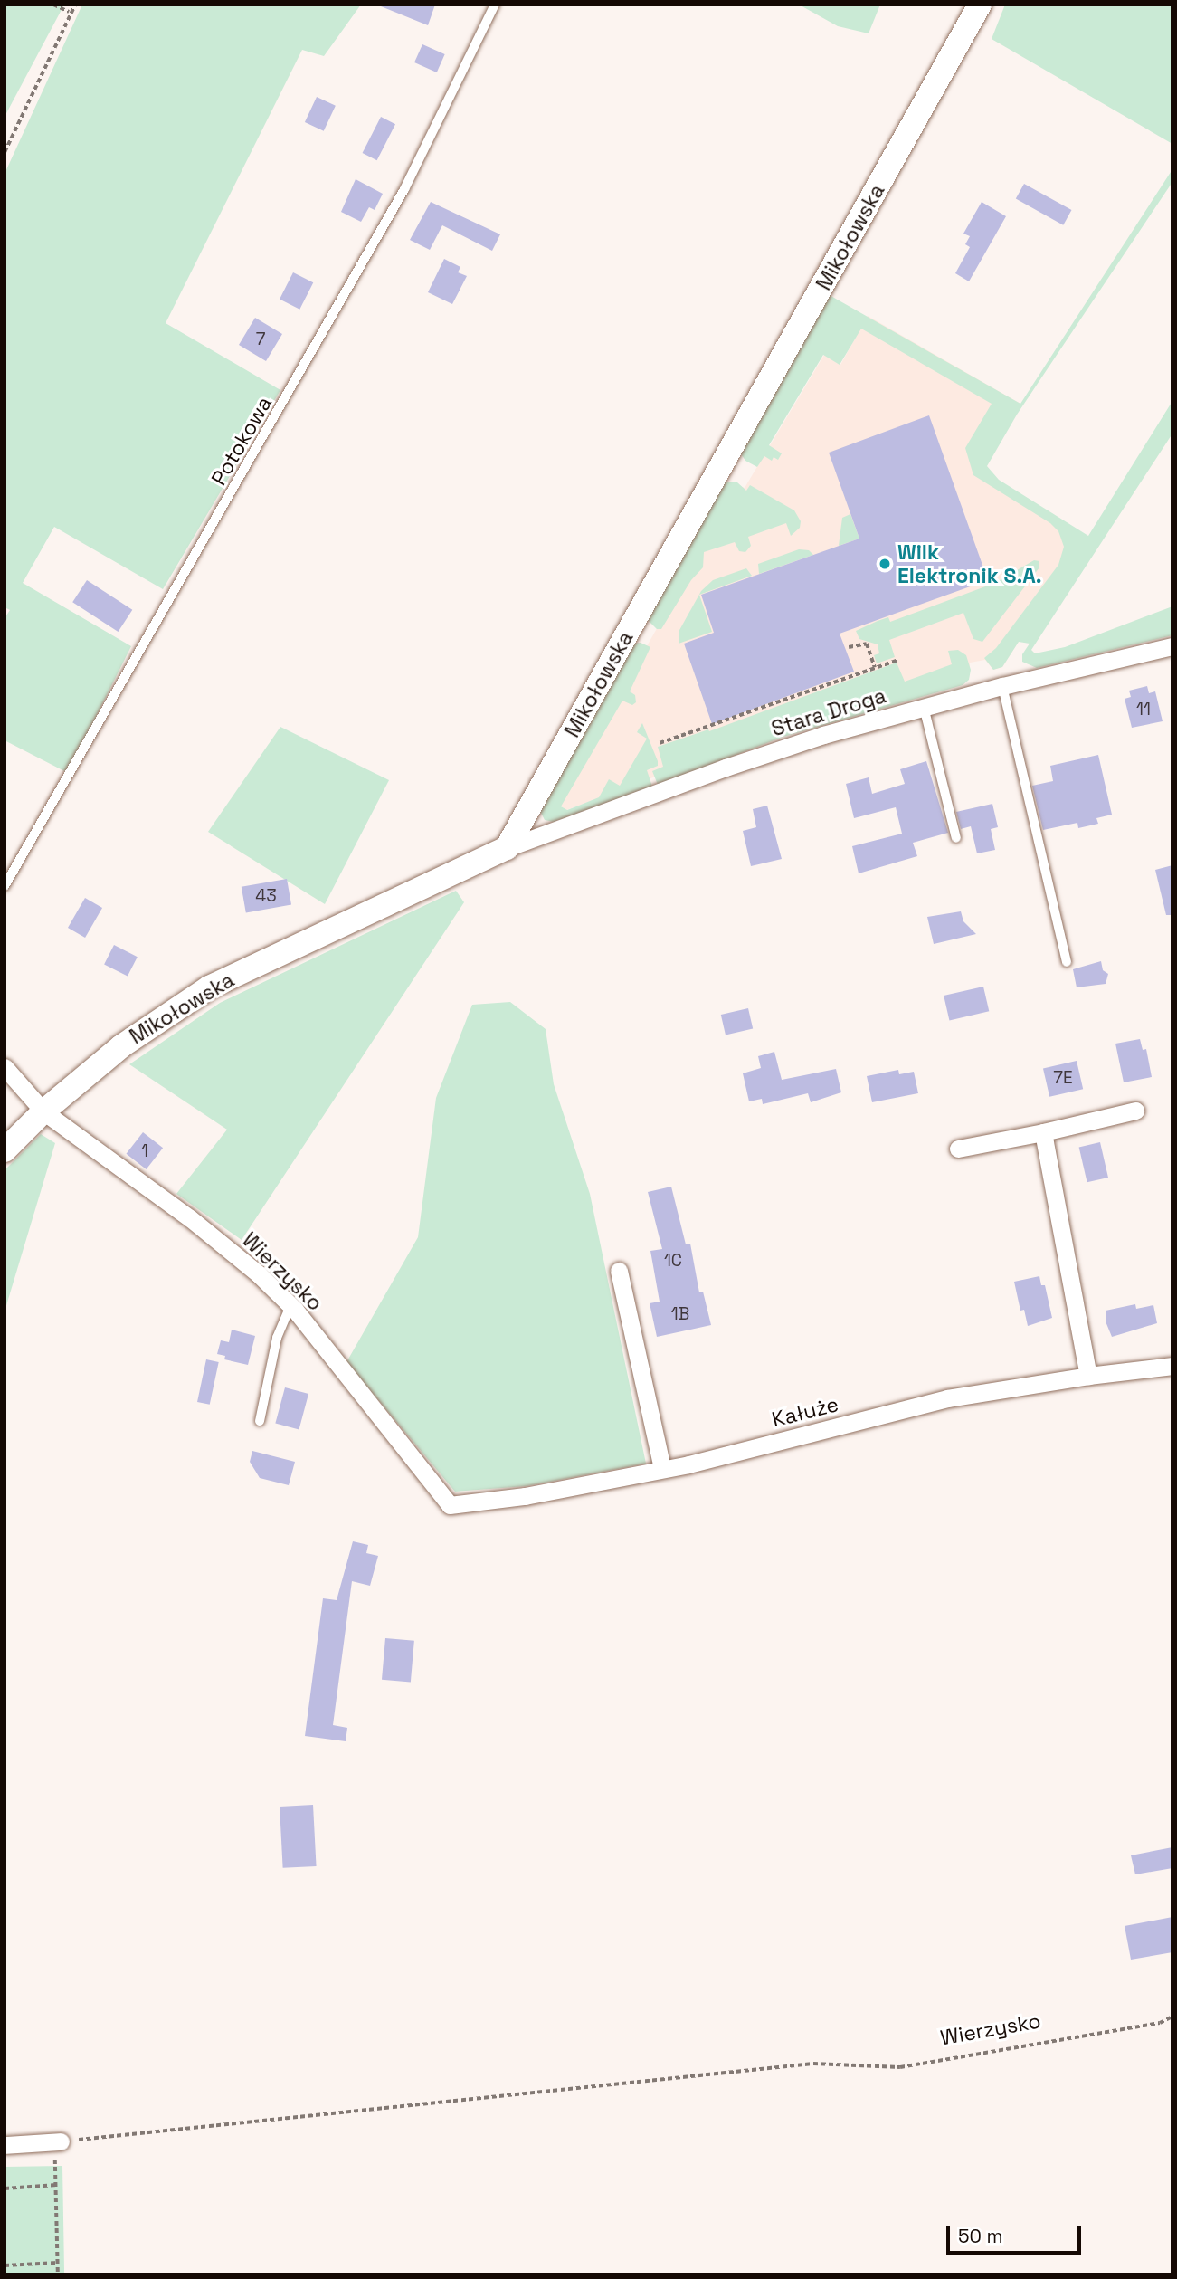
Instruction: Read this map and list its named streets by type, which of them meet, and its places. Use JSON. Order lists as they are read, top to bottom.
{
  "streets": {
    "street": [
      "Mikołowska",
      "Stara Droga",
      "Wierzysko",
      "Kałuże"
    ],
    "lane": ["Potokowa"]
  },
  "crossings": [
    ["Mikołowska", "Stara Droga"],
    ["Mikołowska", "Wierzysko"],
    ["Wierzysko", "Kałuże"]
  ],
  "places": ["Wilk Elektronik S.A."],
  "house_numbers": [
    "7",
    "11",
    "43",
    "7E",
    "1",
    "1C",
    "1B"
  ],
  "scale_bar": "50 m"
}
